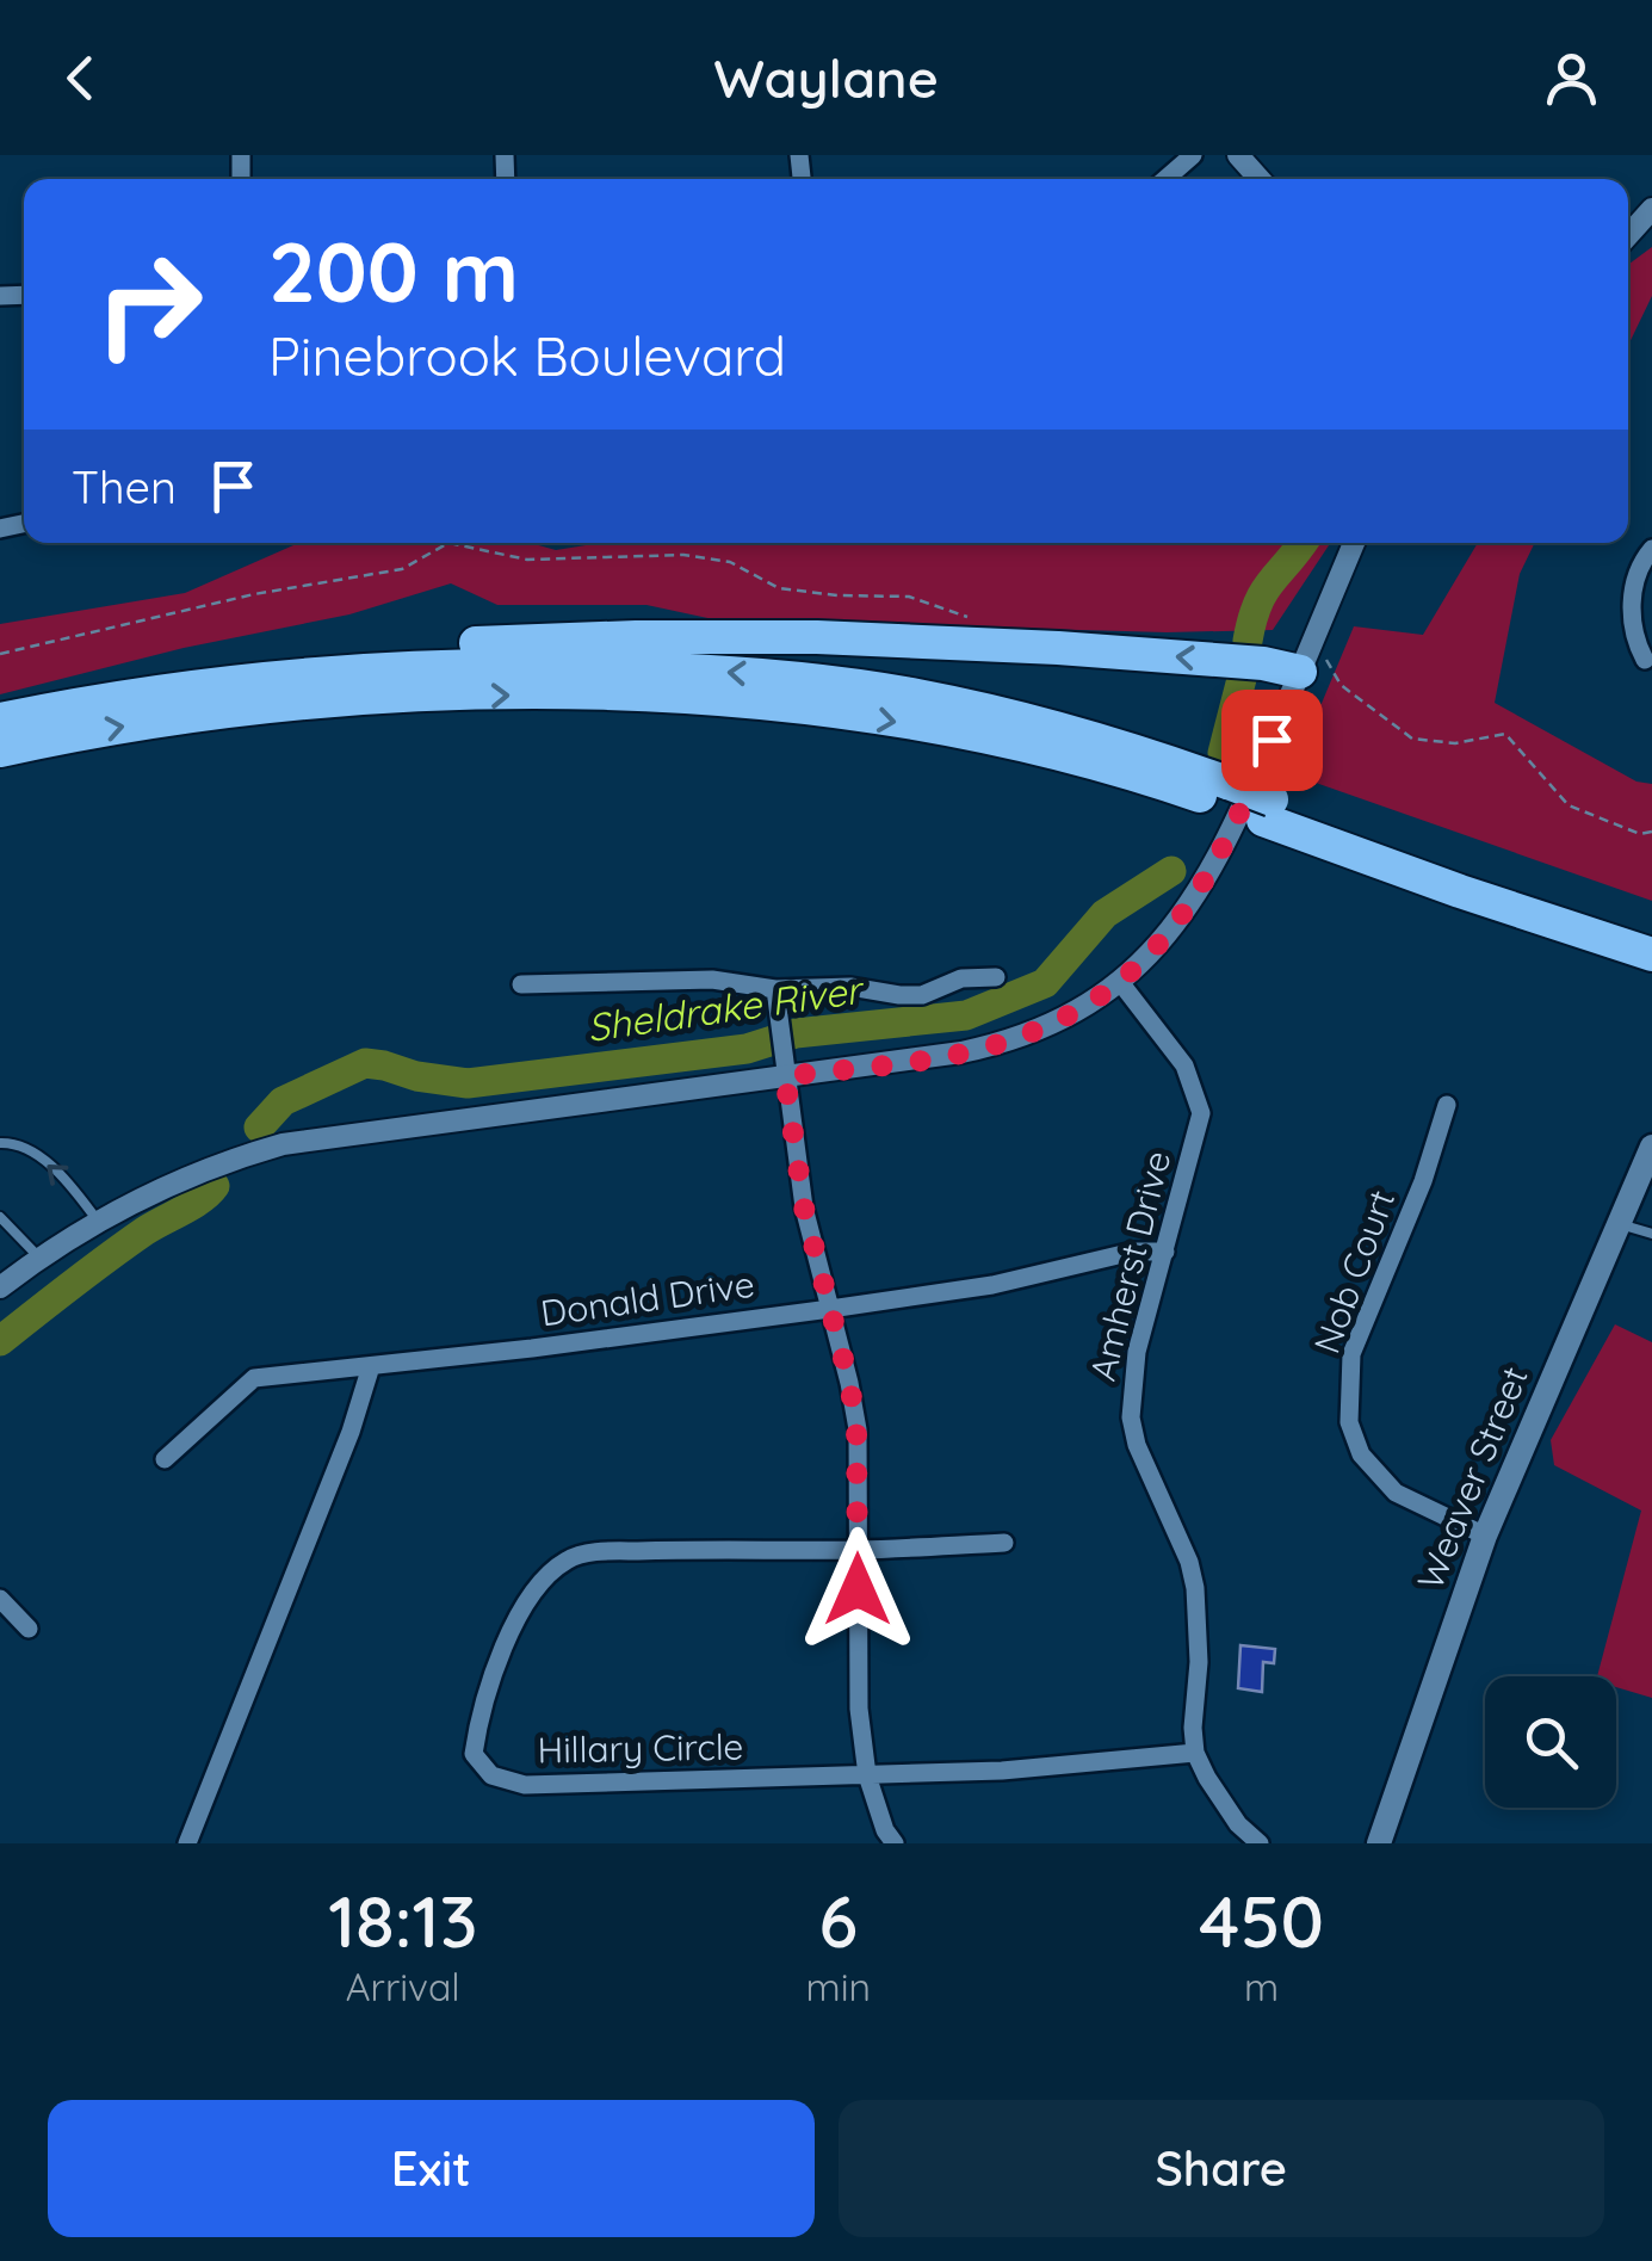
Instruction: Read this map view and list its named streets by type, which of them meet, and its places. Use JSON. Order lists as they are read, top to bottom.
{
  "streets": {
    "main road": ["Weaver Street"],
    "street": [
      "Amherst Drive",
      "Nob Court",
      "Donald Drive",
      "Hillary Circle"
    ]
  },
  "crossings": [
    ["Amherst Drive", "Donald Drive"],
    ["Amherst Drive", "Hillary Circle"],
    ["Nob Court", "Weaver Street"]
  ],
  "water": ["Sheldrake River"],
  "page": {
    "header": "Waylane",
    "turn": ["200 m", "Pinebrook Boulevard"],
    "then": "Then",
    "eta": [
      "18:13",
      "Arrival",
      "6",
      "min",
      "450",
      "m"
    ],
    "buttons": ["Exit", "Share"]
  }
}
